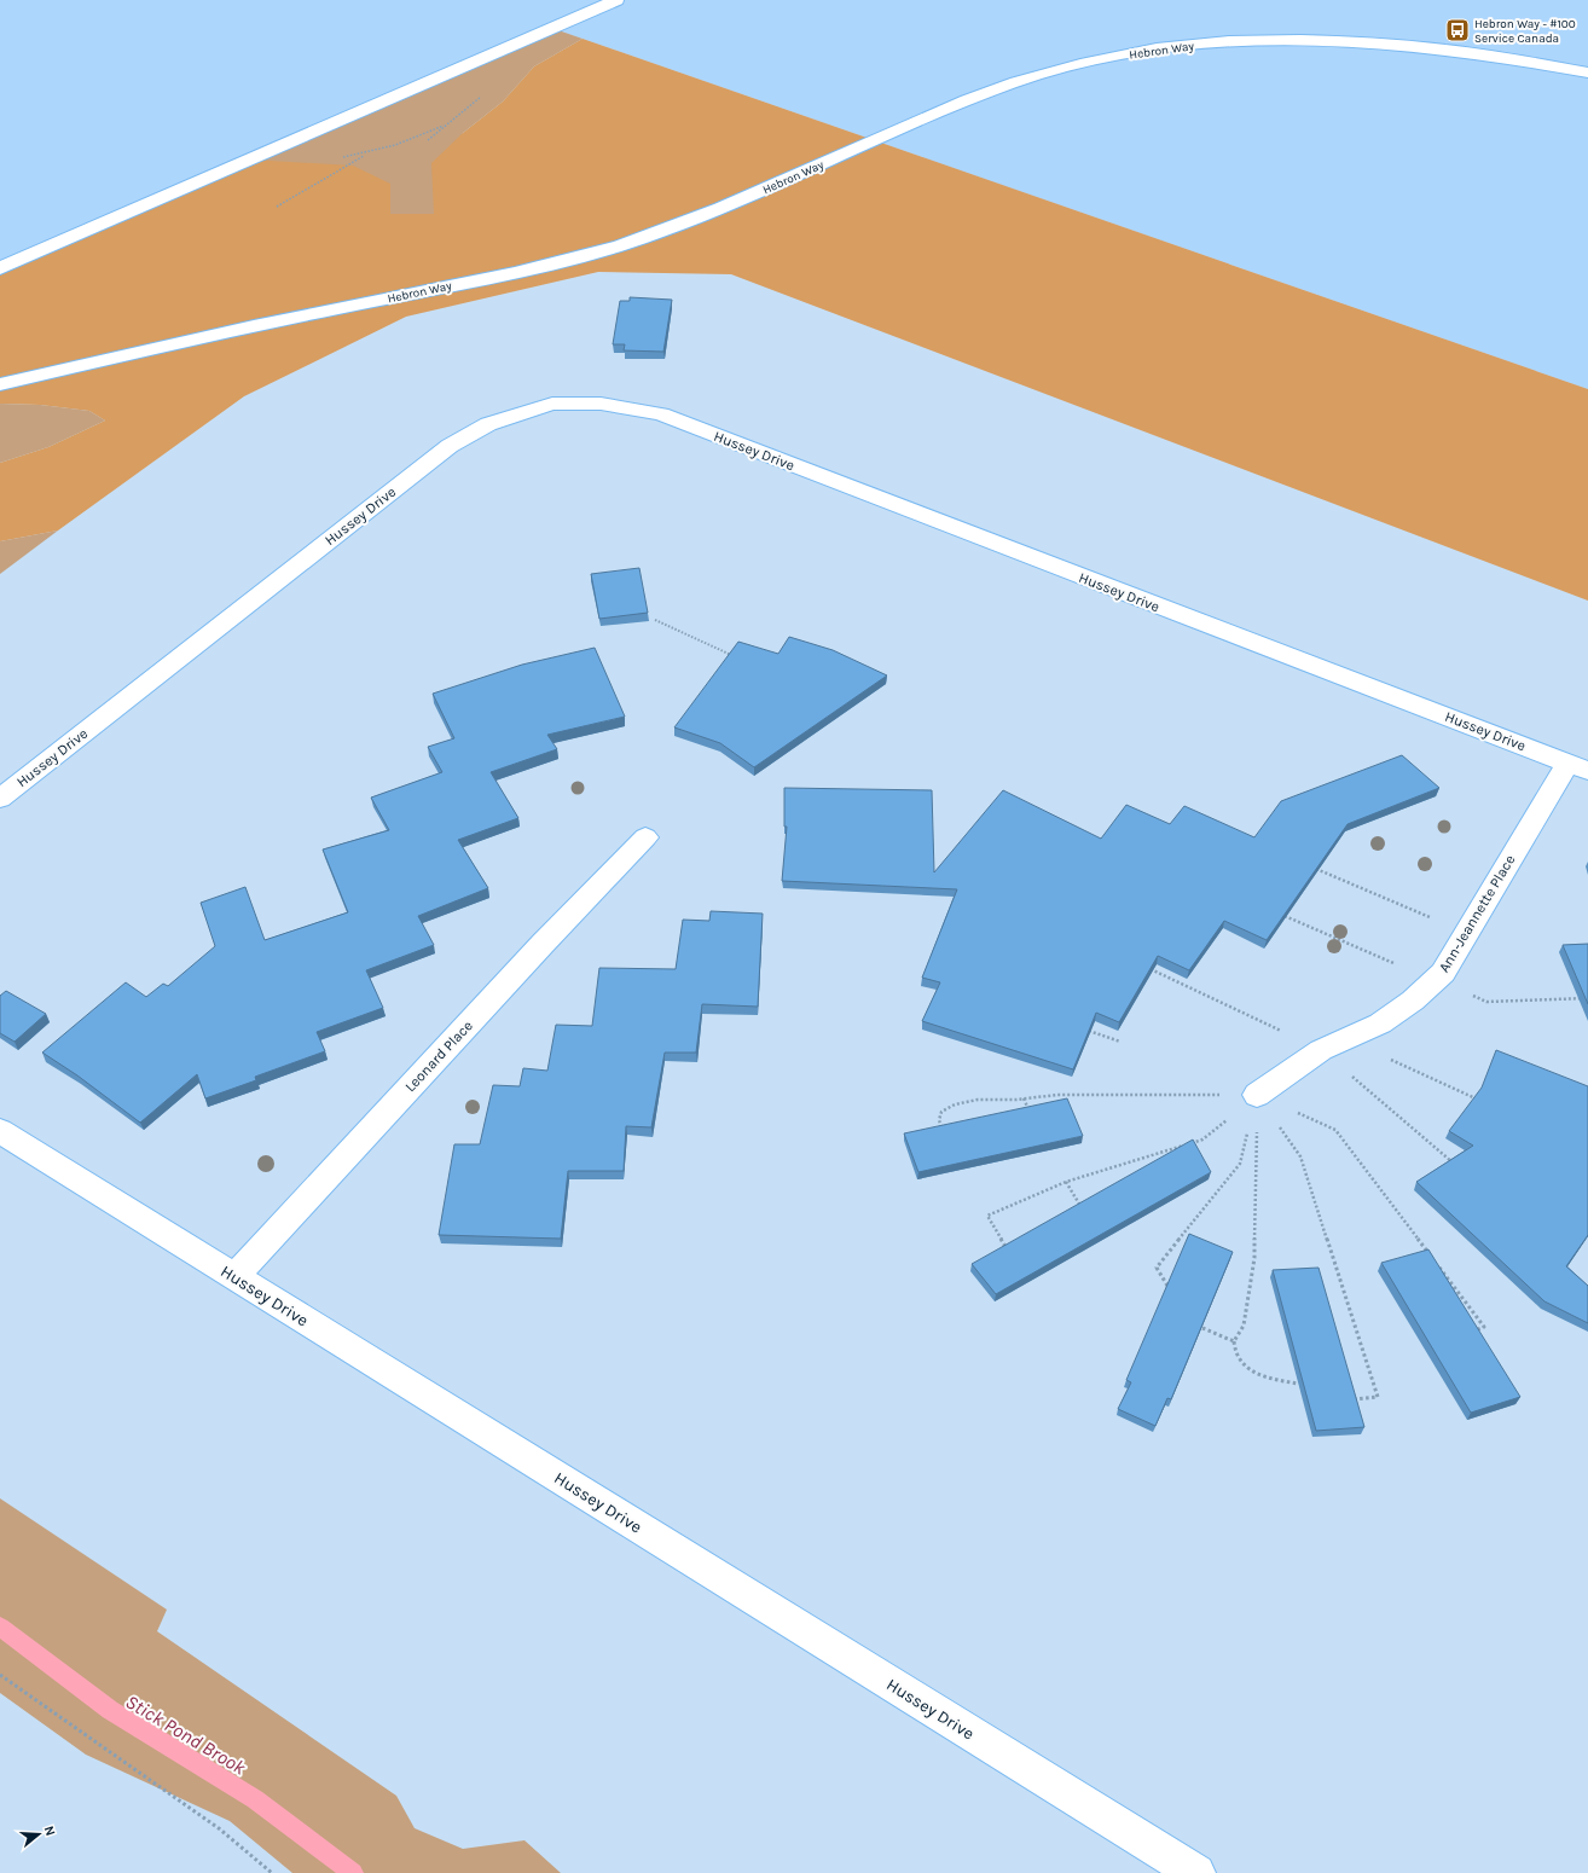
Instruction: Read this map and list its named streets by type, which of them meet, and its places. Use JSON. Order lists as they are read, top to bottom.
{
  "streets": {
    "street": [
      "Hebron Way",
      "Hussey Drive",
      "Ann-Jeannette Place",
      "Leonard Place"
    ]
  },
  "crossings": [
    ["Hussey Drive", "Ann-Jeannette Place"],
    ["Hussey Drive", "Leonard Place"]
  ],
  "water": ["Stick Pond Brook"],
  "places": {
    "bus stop": ["Hebron Way - #100 Service Canada"]
  },
  "north": "right"
}
